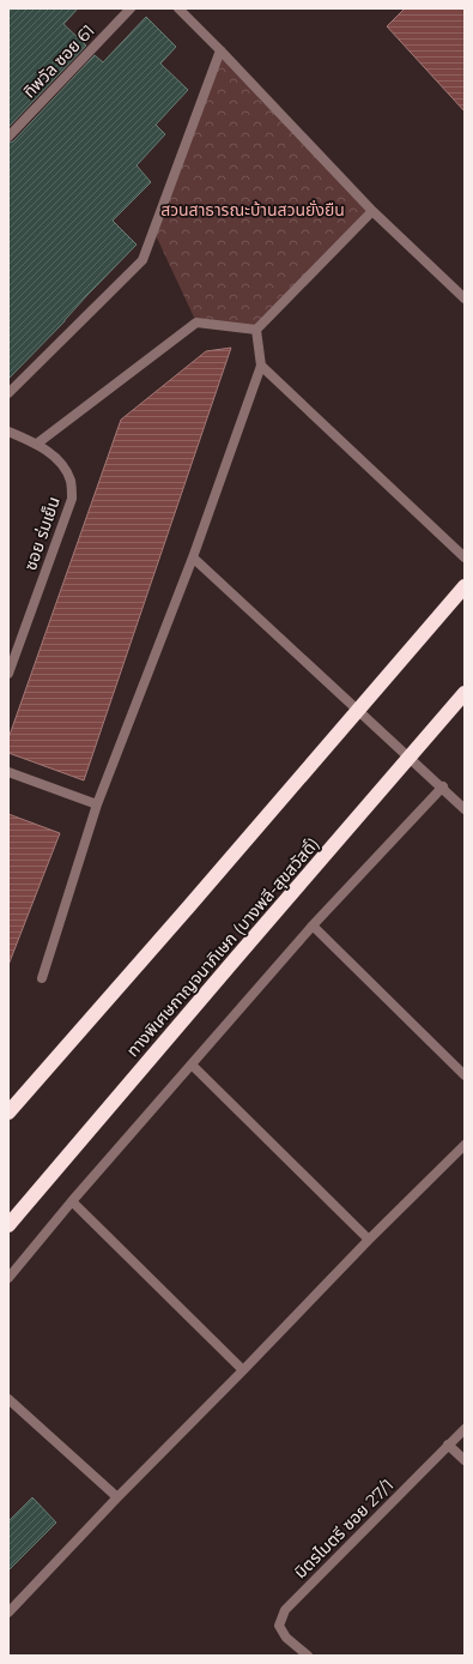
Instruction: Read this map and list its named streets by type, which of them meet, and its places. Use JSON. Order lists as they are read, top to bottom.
{
  "streets": {
    "highway": ["ทางพิเศษกาญจนาภิเษก (บางพลี-สุขสวัสดิ์)"],
    "street": ["ทิพวัล ซอย 61", "ซอย ร่มเย็น", "มิตรไมตรี ซอย 27/1"]
  },
  "parks": ["สวนสาธารณะบ้านสวนยั่งยืน"]
}
